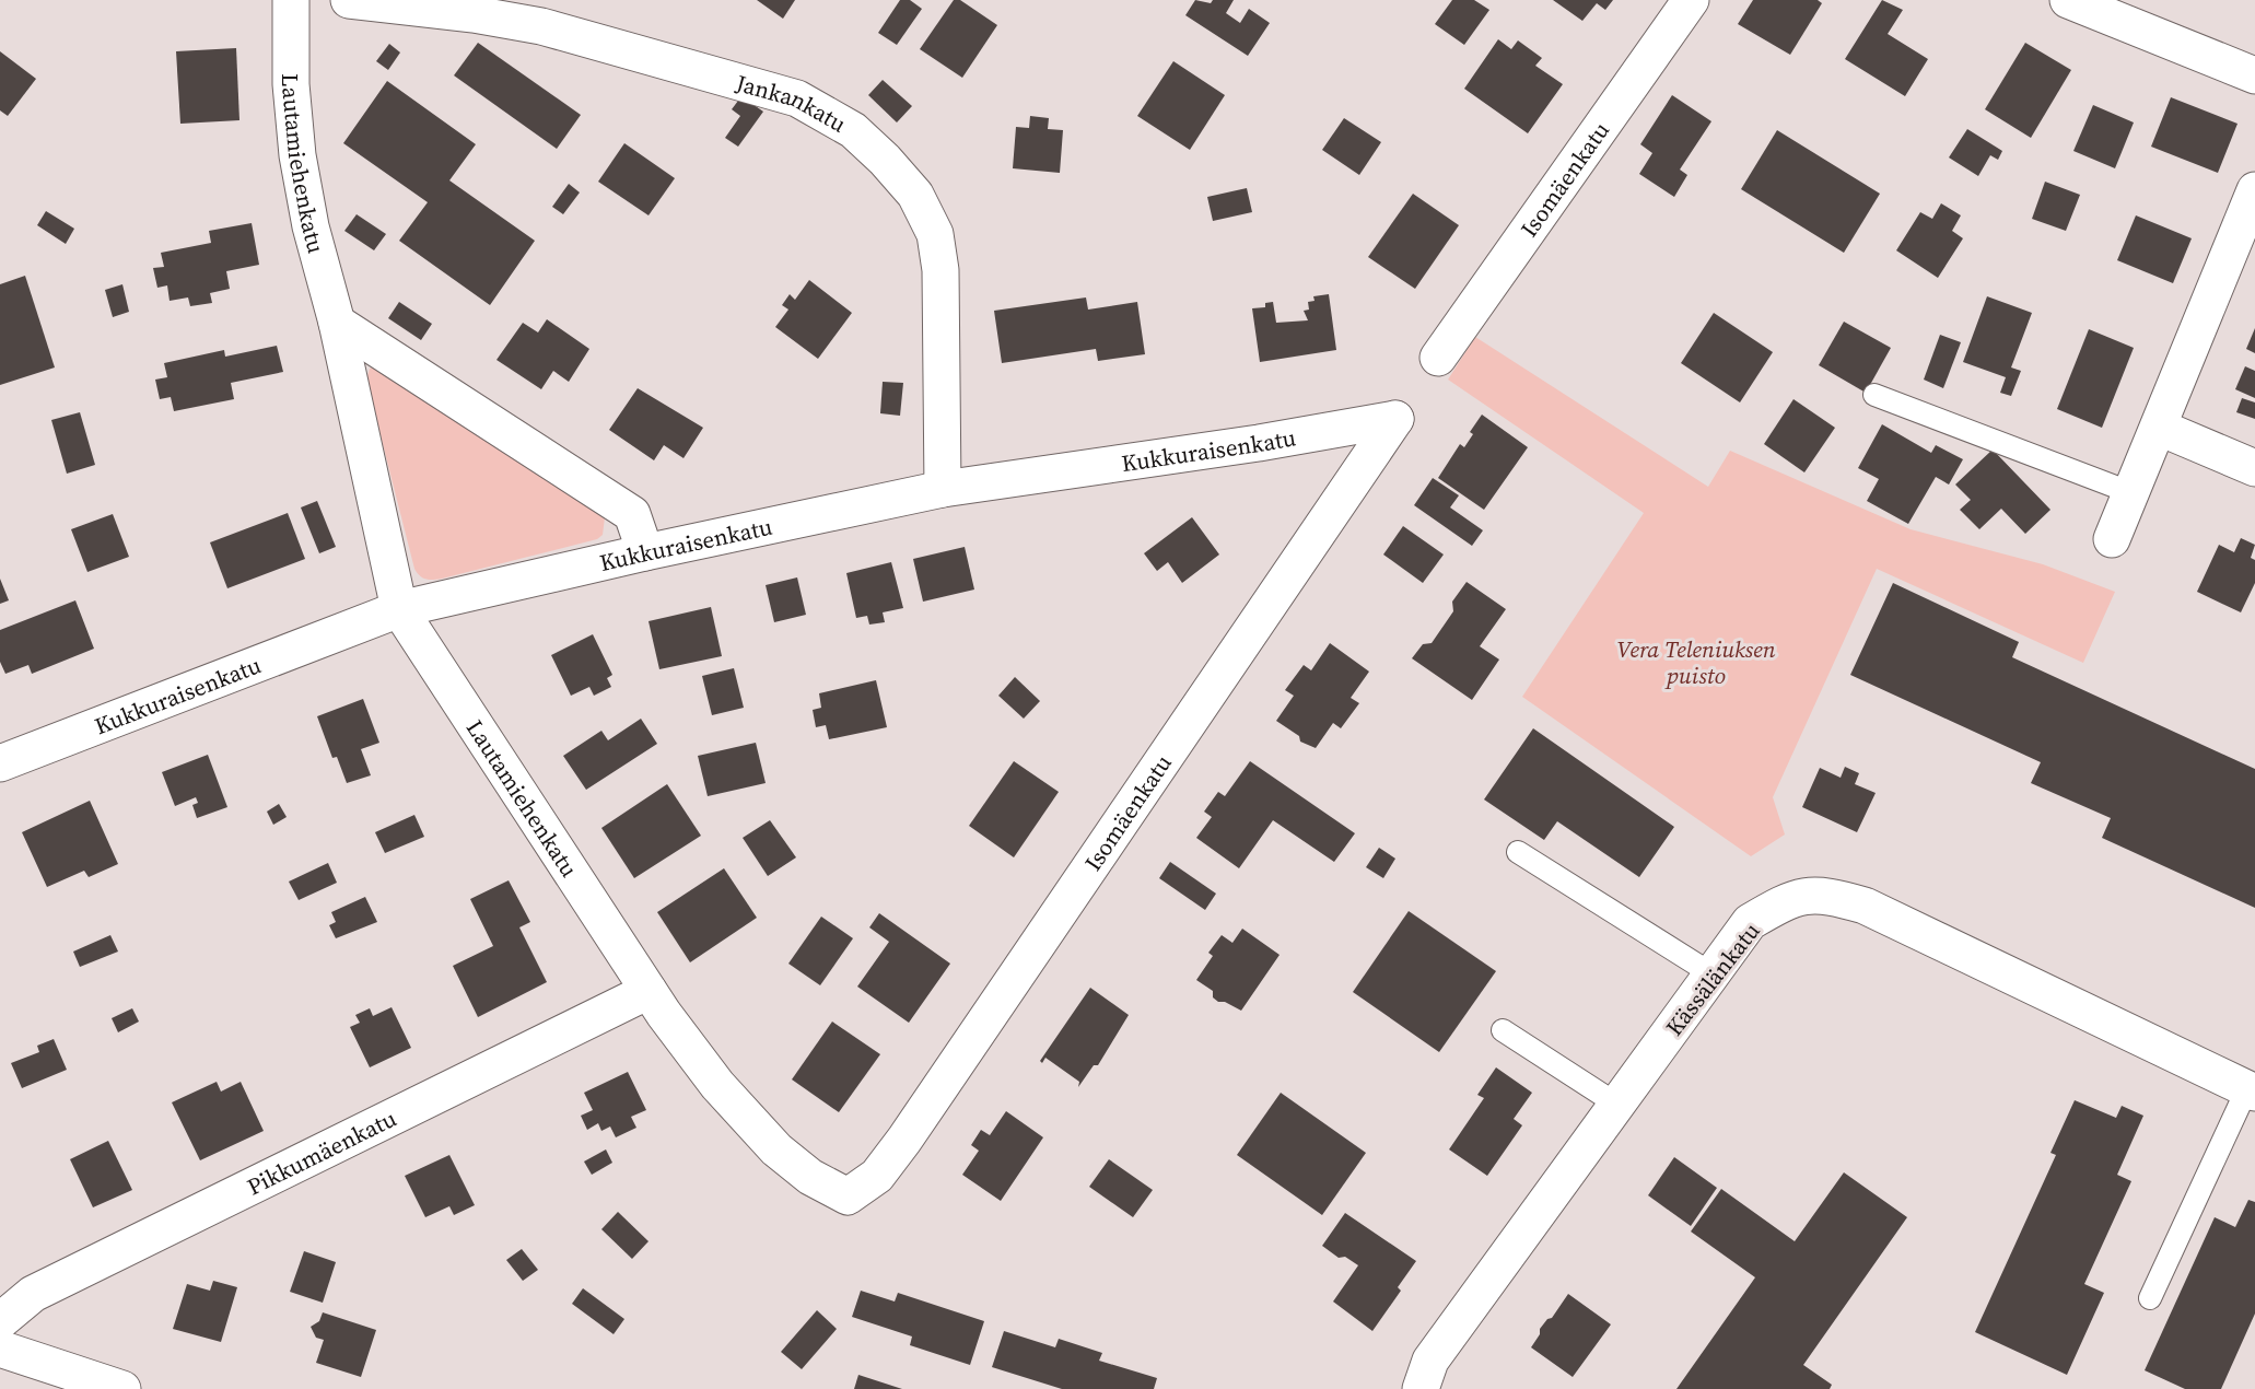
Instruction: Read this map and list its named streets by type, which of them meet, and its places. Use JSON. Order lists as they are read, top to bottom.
{
  "streets": {
    "street": [
      "Jankankatu",
      "Lautamiehenkatu",
      "Isomäenkatu",
      "Kukkuraisenkatu",
      "Kässälänkatu",
      "Pikkumäenkatu"
    ]
  },
  "crossings": [
    ["Jankankatu", "Kukkuraisenkatu"],
    ["Lautamiehenkatu", "Isomäenkatu"],
    ["Lautamiehenkatu", "Kukkuraisenkatu"],
    ["Lautamiehenkatu", "Pikkumäenkatu"],
    ["Isomäenkatu", "Kukkuraisenkatu"]
  ],
  "parks": ["Vera Teleniuksen puisto"]
}
